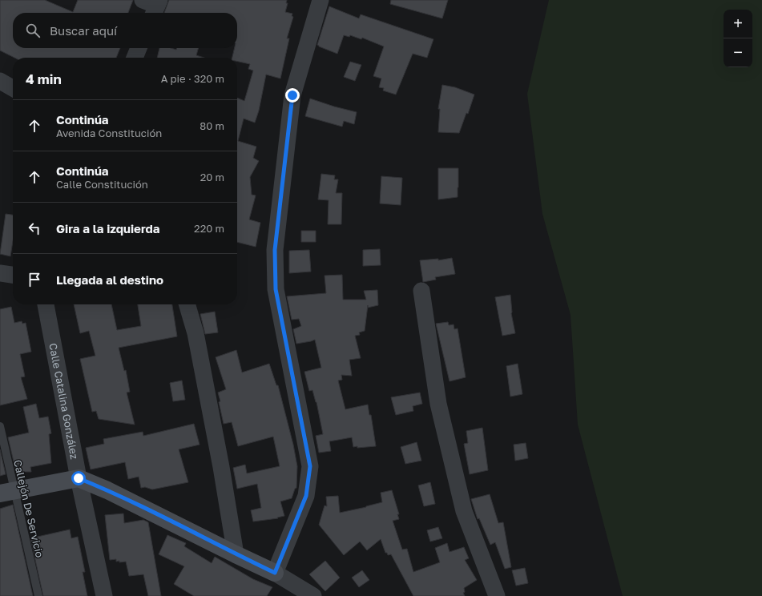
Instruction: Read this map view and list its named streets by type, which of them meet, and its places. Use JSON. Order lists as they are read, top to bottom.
{
  "streets": {
    "street": ["Calle Catalina González"],
    "lane": ["Callejón De Servicio"]
  },
  "page": {
    "map_buttons": ["+", "−"],
    "search": "Buscar aquí",
    "heading": ["4 min", "A pie · 320 m"],
    "list": [
      ["Continúa", "Avenida Constitución", "80 m"],
      ["Continúa", "Calle Constitución", "20 m"],
      ["Gira a la izquierda", "220 m"],
      "Llegada al destino"
    ]
  }
}
